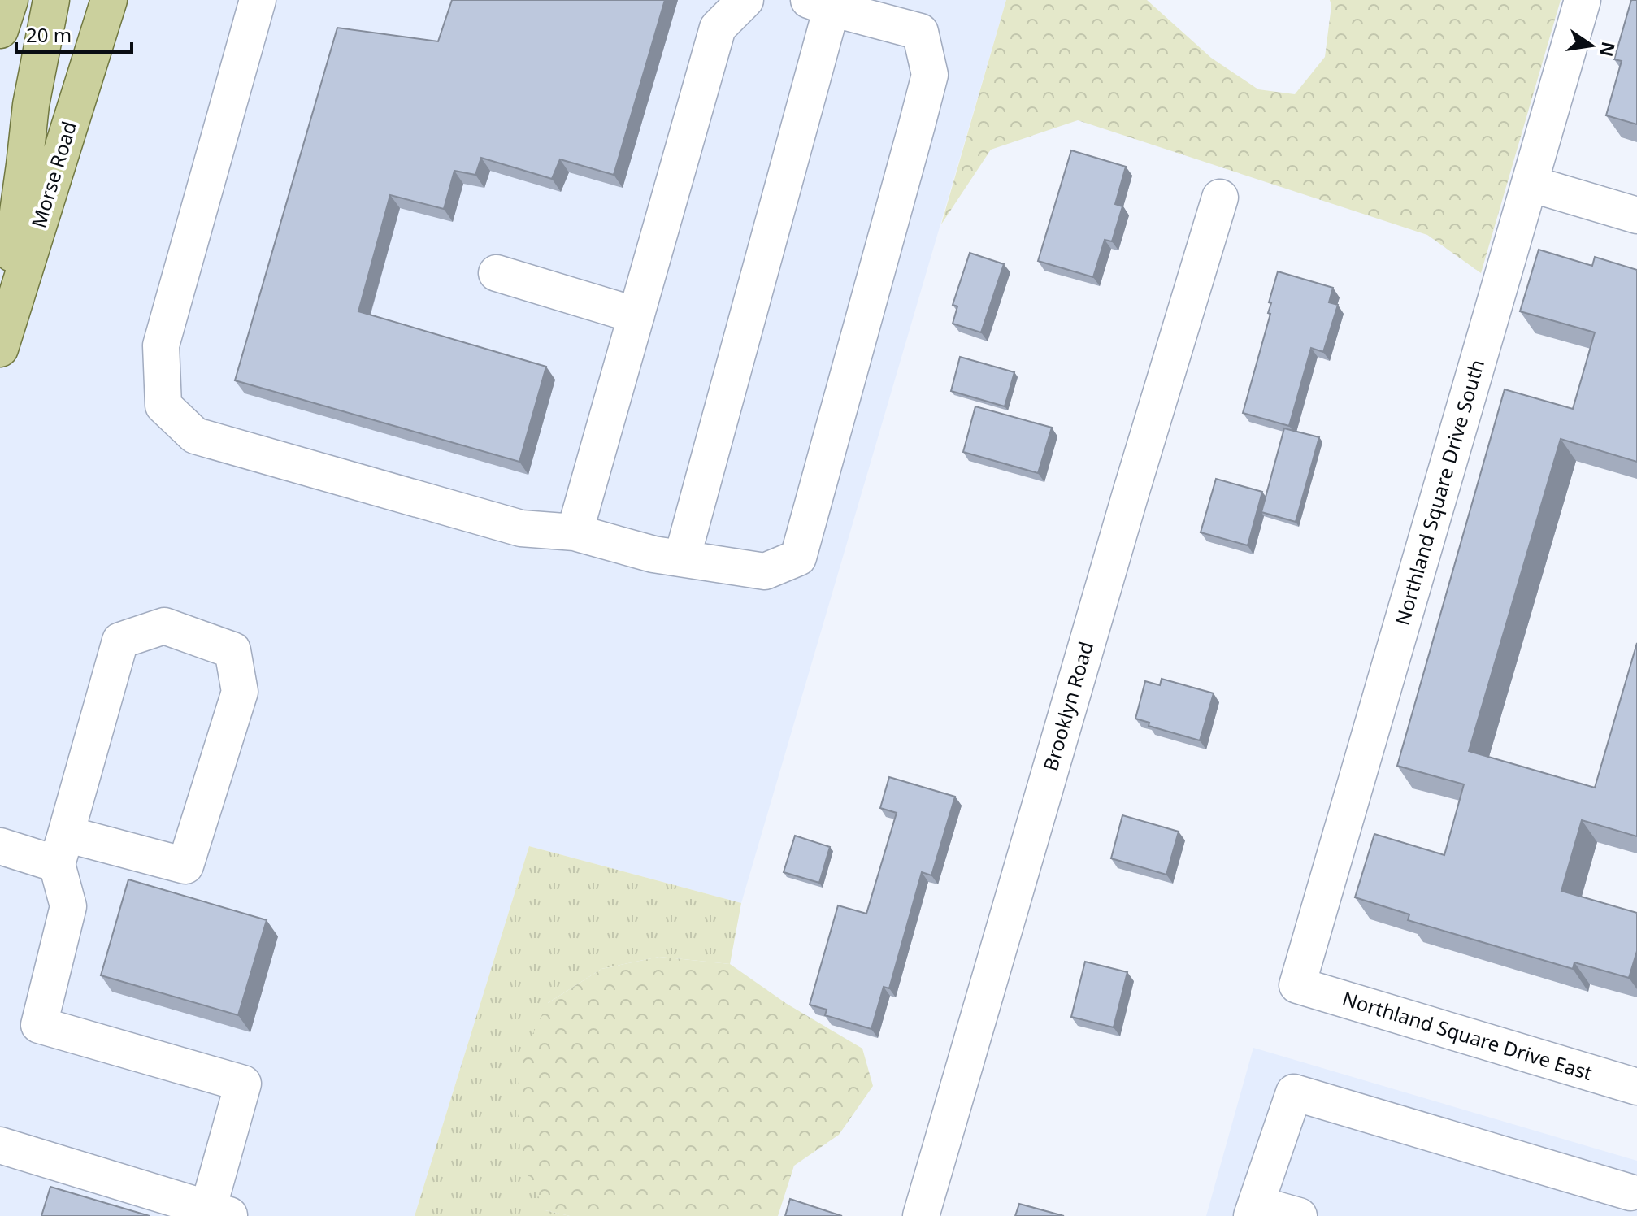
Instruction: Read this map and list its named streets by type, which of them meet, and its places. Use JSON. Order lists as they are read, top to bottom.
{
  "streets": {
    "main road": ["Morse Road"],
    "street": ["Northland Square Drive South", "Brooklyn Road", "Northland Square Drive East"]
  },
  "crossings": [
    ["Northland Square Drive South", "Northland Square Drive East"]
  ],
  "scale_bar": "20 m",
  "north": "right"
}
